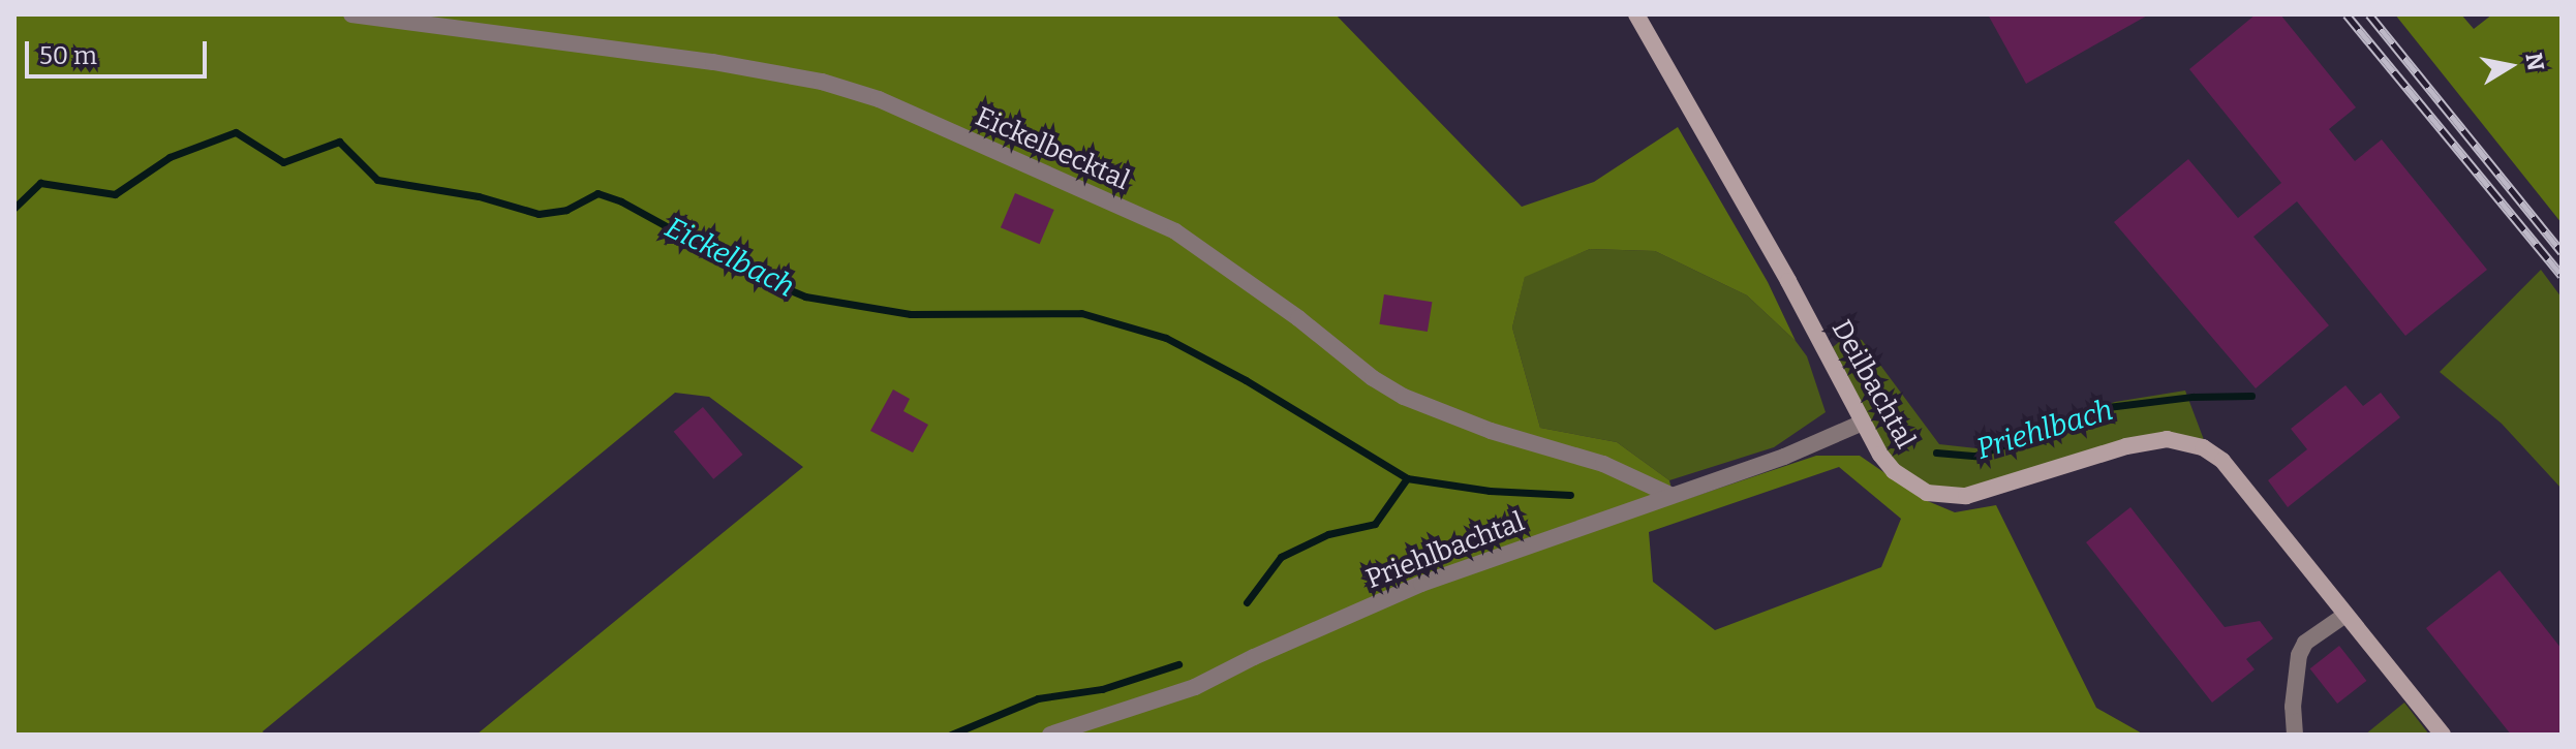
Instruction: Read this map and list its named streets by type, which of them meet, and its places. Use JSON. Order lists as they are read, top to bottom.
{
  "streets": {
    "street": ["Eickelbecktal", "Deilbachtal", "Priehlbachtal"]
  },
  "crossings": [
    ["Eickelbecktal", "Priehlbachtal"],
    ["Deilbachtal", "Priehlbachtal"]
  ],
  "water": ["Eickelbach", "Priehlbach"],
  "scale_bar": "50 m",
  "north": "right"
}
